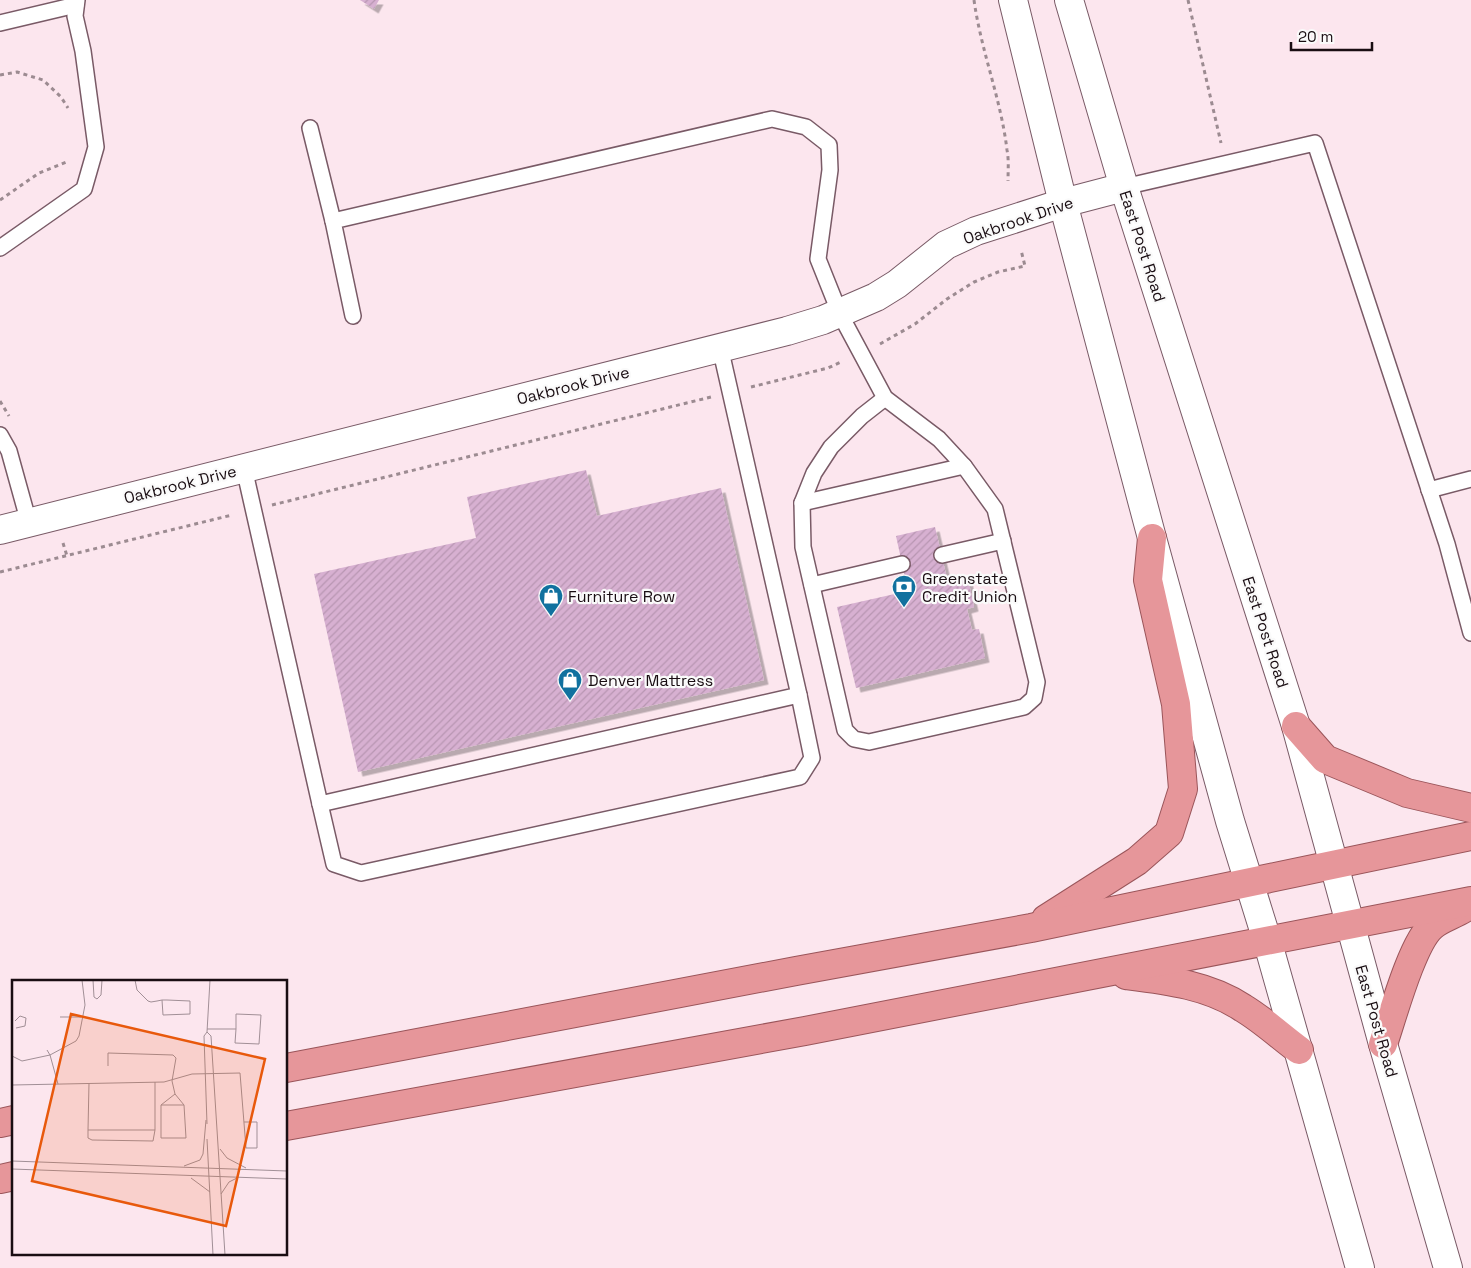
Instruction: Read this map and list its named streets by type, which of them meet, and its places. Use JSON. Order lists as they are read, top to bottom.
{
  "streets": {
    "main road": ["Oakbrook Drive", "East Post Road"]
  },
  "crossings": [
    ["Oakbrook Drive", "East Post Road"]
  ],
  "places": {
    "bank": ["Greenstate Credit Union"],
    "shop": ["Furniture Row", "Denver Mattress"]
  },
  "scale_bar": "20 m"
}
